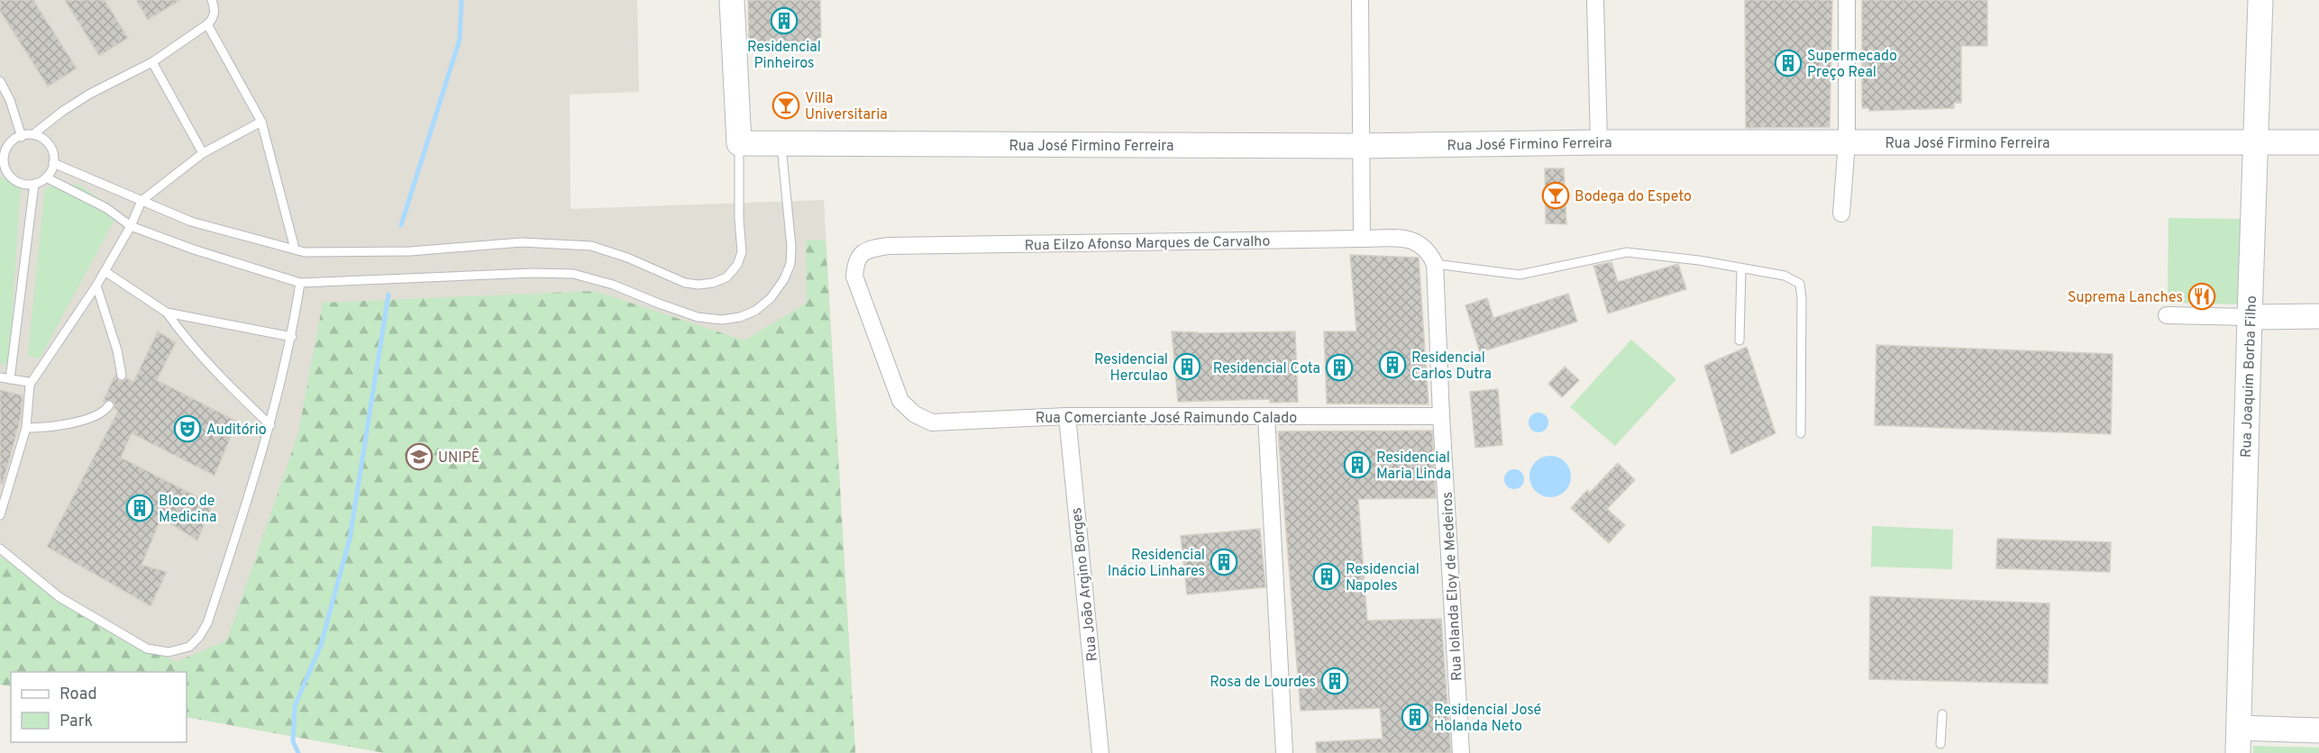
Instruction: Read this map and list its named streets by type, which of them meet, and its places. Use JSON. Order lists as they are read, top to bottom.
{
  "streets": {
    "main road": ["Rua José Firmino Ferreira", "Rua Joaquim Borba Filho"],
    "street": [
      "Rua Eilzo Afonso Marques de Carvalho",
      "Rua Comerciante José Raimundo Calado",
      "Rua João Argino Borges",
      "Rua Iolanda Eloy de Medeiros"
    ]
  },
  "crossings": [
    ["Rua José Firmino Ferreira", "Rua Joaquim Borba Filho"],
    ["Rua Eilzo Afonso Marques de Carvalho", "Rua Comerciante José Raimundo Calado"],
    ["Rua Eilzo Afonso Marques de Carvalho", "Rua Iolanda Eloy de Medeiros"],
    ["Rua Comerciante José Raimundo Calado", "Rua João Argino Borges"],
    ["Rua Comerciante José Raimundo Calado", "Rua Iolanda Eloy de Medeiros"]
  ],
  "places": {
    "building": [
      "Residencial Pinheiros",
      "Supermecado Preço Real",
      "Residencial Carlos Dutra",
      "Residencial Herculao",
      "Residencial Cota",
      "Residencial Maria Linda",
      "Bloco de Medicina",
      "Residencial Inácio Linhares",
      "Residencial Napoles",
      "Rosa de Lourdes",
      "Residencial José Holanda Neto"
    ],
    "bar": ["Villa Universitaria", "Bodega do Espeto"],
    "restaurant": ["Suprema Lanches"],
    "theatre": ["Auditório"],
    "school or university": ["UNIPÊ"]
  },
  "legend": ["Road", "Park"]
}
